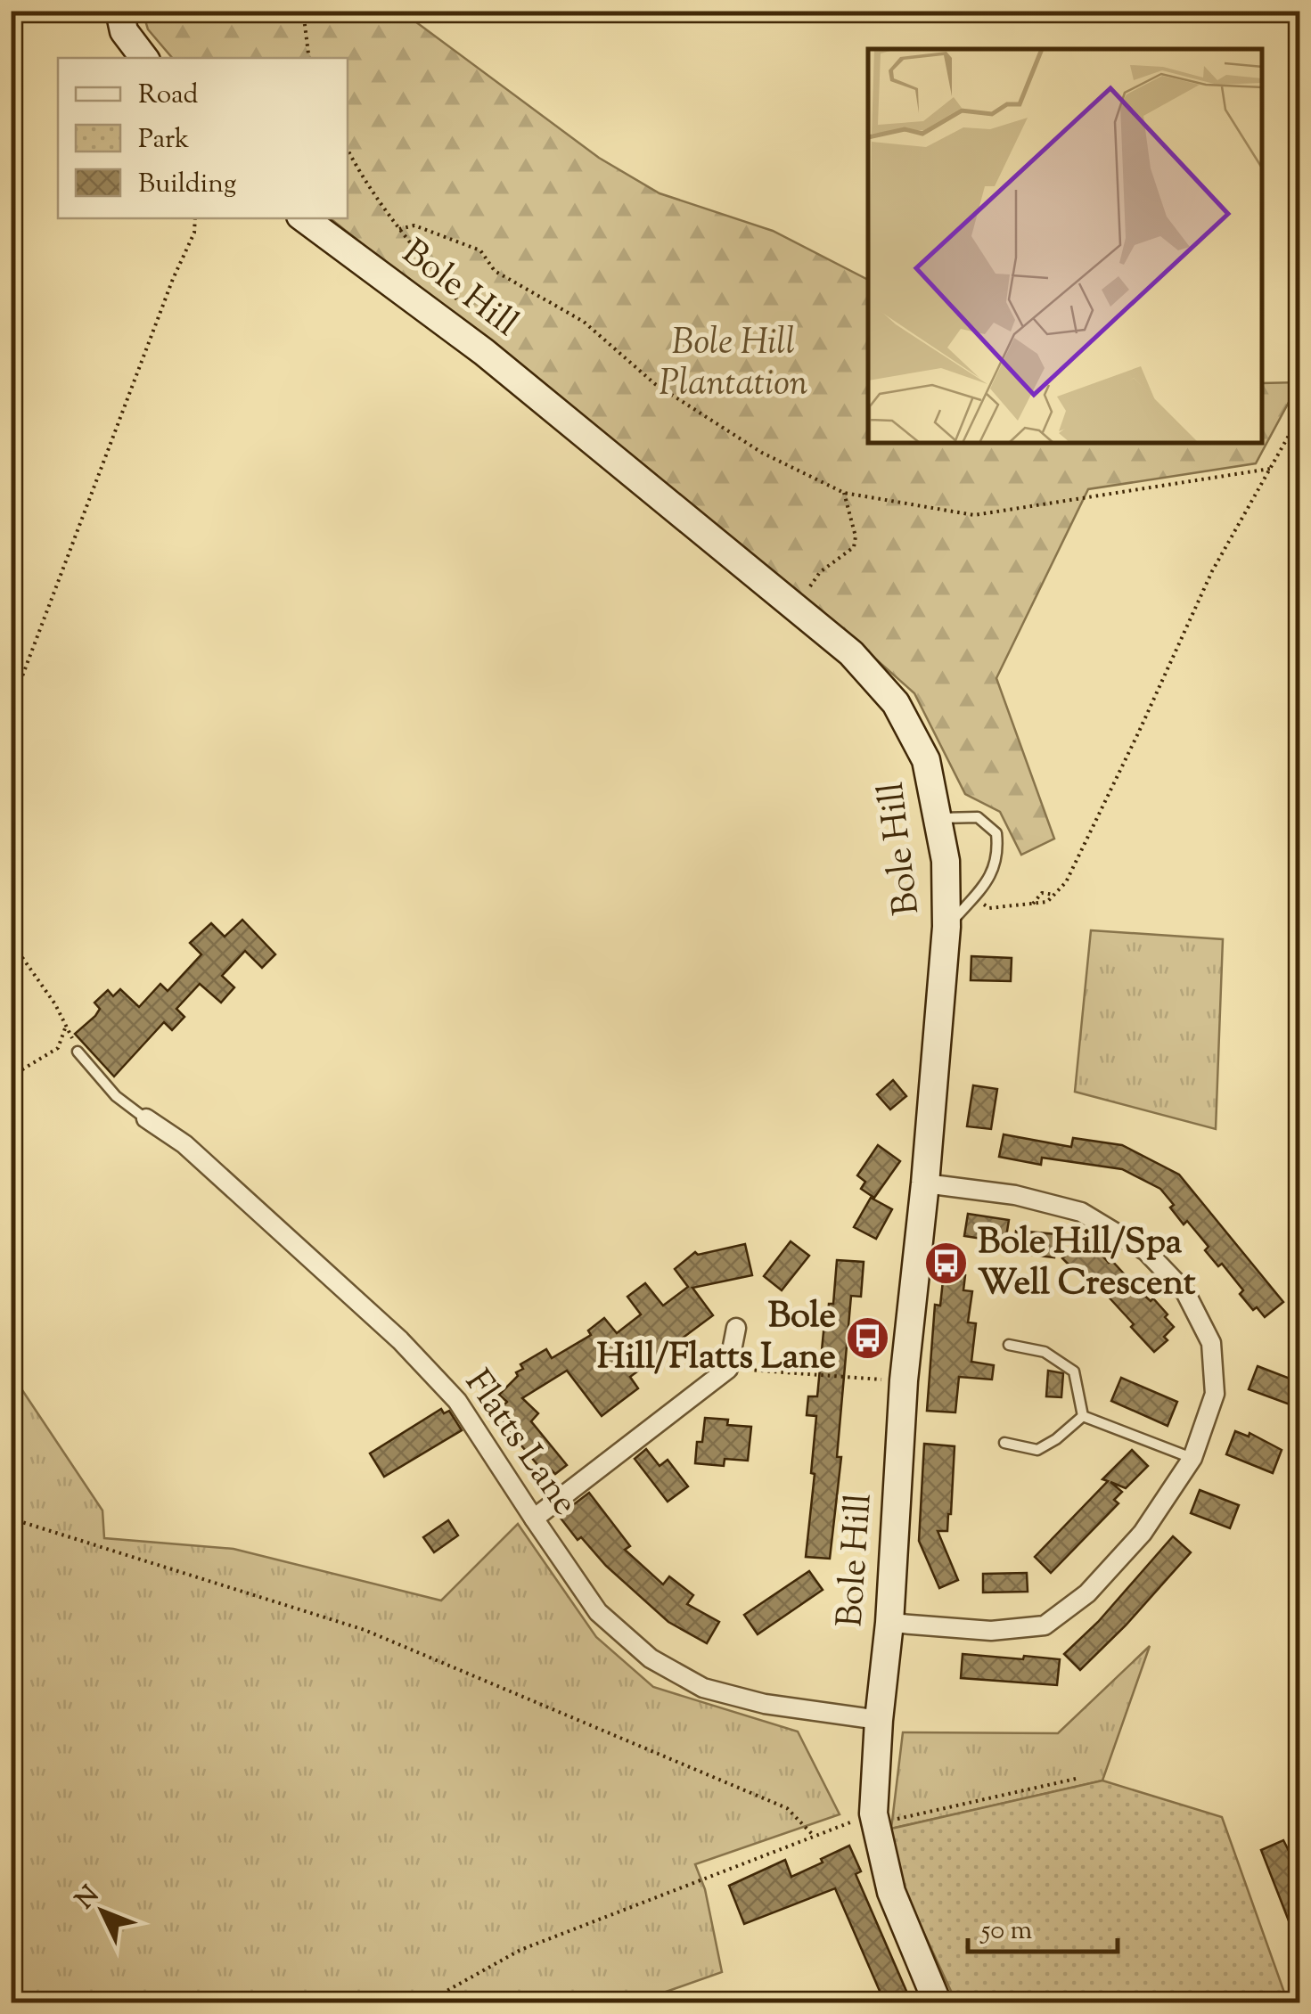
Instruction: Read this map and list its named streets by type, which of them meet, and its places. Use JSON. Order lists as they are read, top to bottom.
{
  "streets": {
    "street": ["Bole Hill", "Flatts Lane"]
  },
  "crossings": [
    ["Bole Hill", "Flatts Lane"]
  ],
  "parks": ["Bole Hill Plantation"],
  "places": {
    "bus stop": ["Bole Hill/Spa Well Crescent", "Bole Hill/Flatts Lane"]
  },
  "legend": ["Road", "Park", "Building"],
  "scale_bar": "50 m",
  "north": "top left"
}
